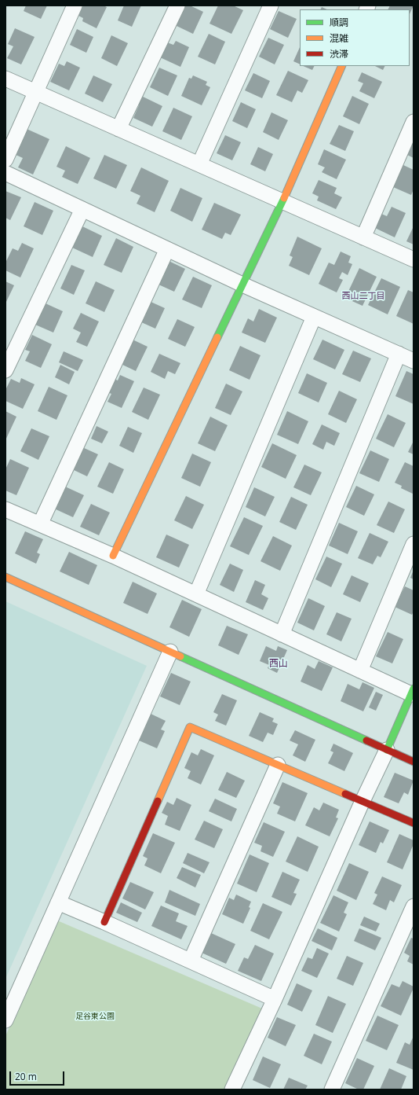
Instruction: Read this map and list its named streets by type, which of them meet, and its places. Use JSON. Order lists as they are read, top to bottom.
{
  "districts": ["西山二丁目", "西山"],
  "parks": ["足谷東公園"],
  "legend": ["順調", "混雑", "渋滞"],
  "scale_bar": "20 m"
}
